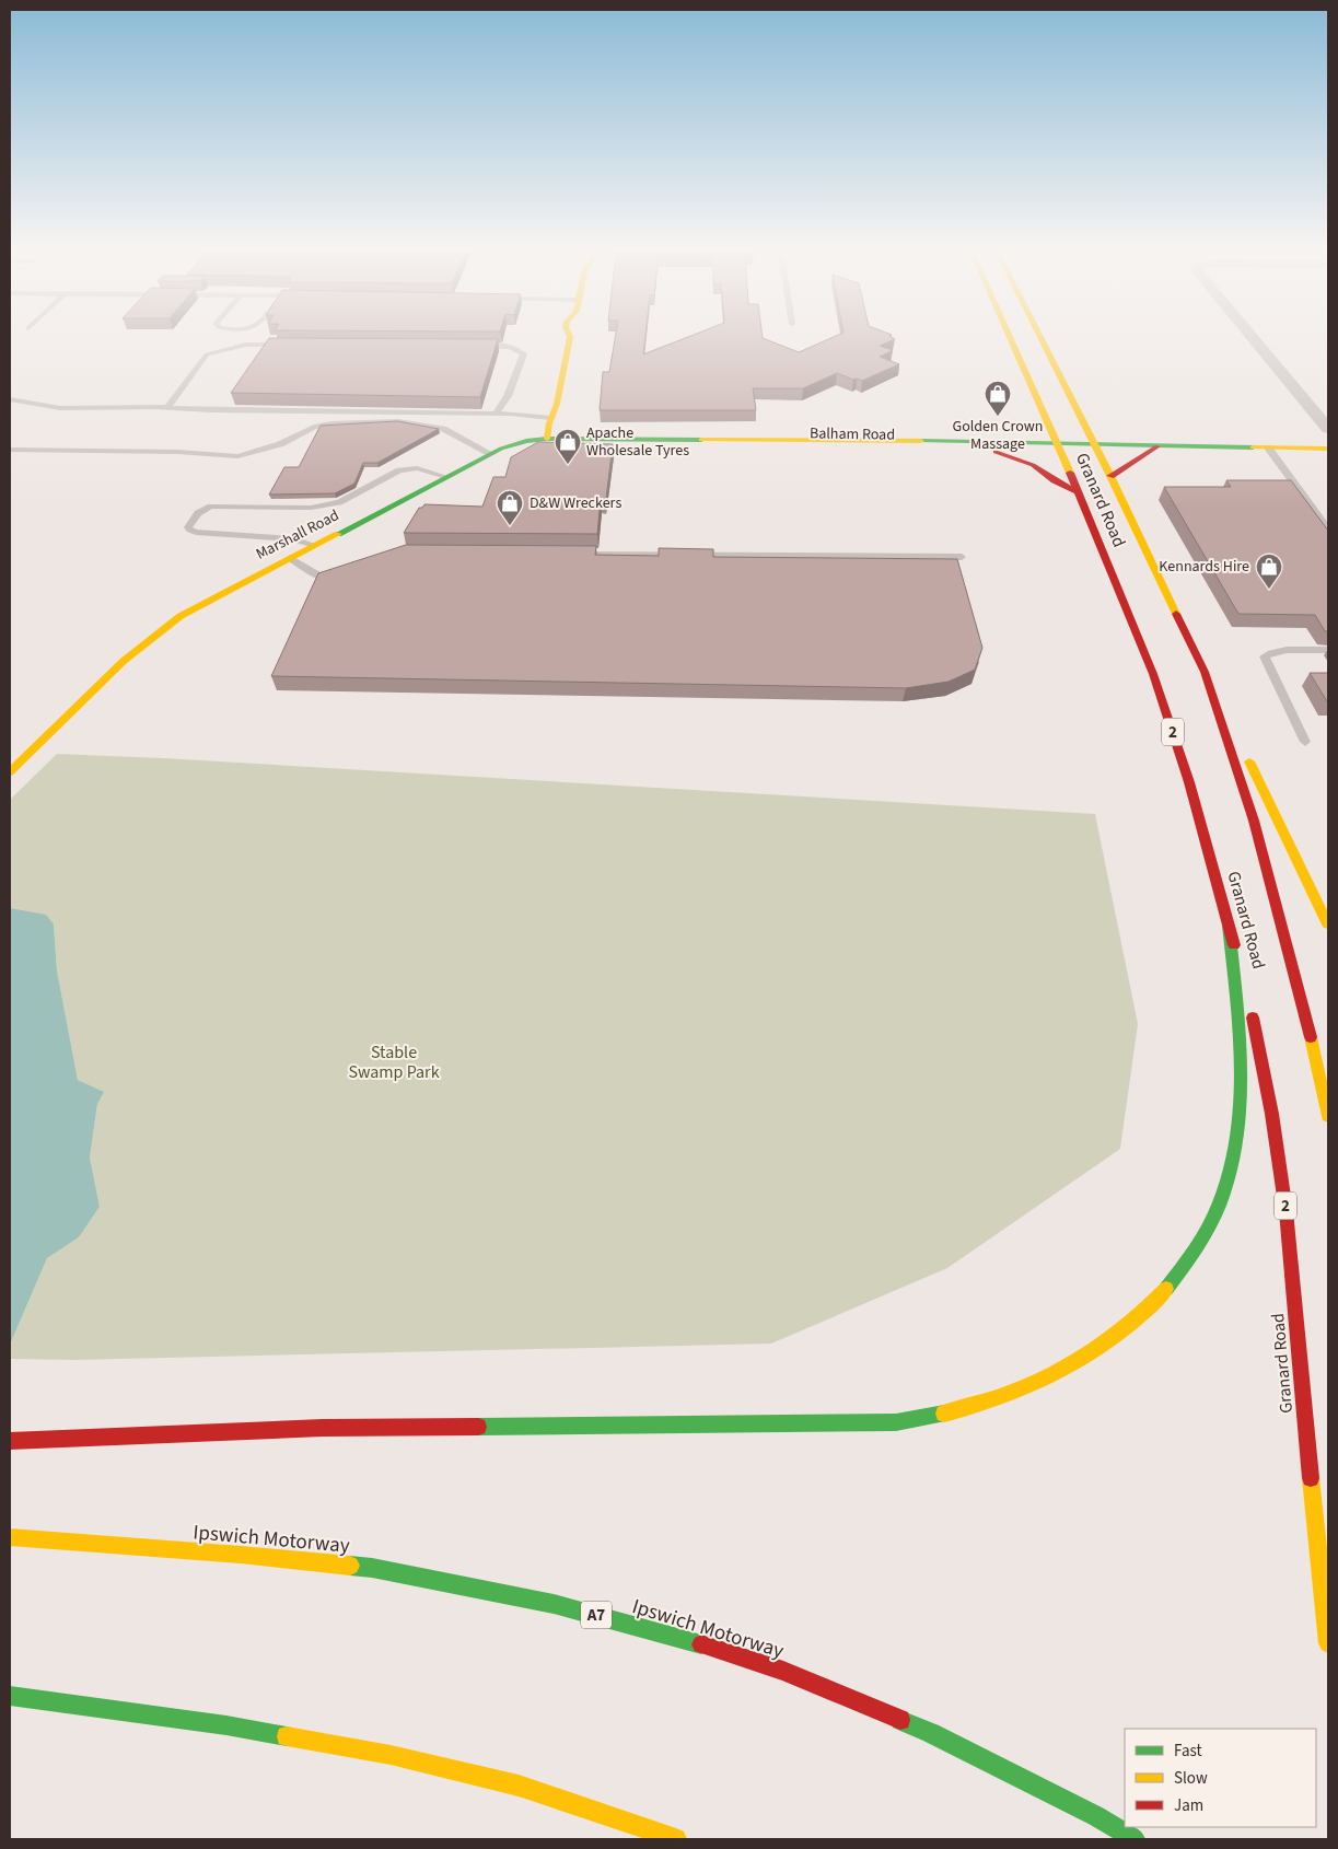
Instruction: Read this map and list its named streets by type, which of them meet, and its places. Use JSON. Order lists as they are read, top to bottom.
{
  "streets": {
    "main road": [
      "Balham Road",
      "Granard Road",
      "Marshall Road",
      "2",
      "Ipswich Motorway",
      "A7"
    ]
  },
  "crossings": [
    ["Balham Road", "Granard Road"],
    ["Balham Road", "Marshall Road"]
  ],
  "parks": ["Stable Swamp Park"],
  "places": {
    "shop": [
      "Golden Crown Massage",
      "Apache Wholesale Tyres",
      "D&W Wreckers",
      "Kennards Hire"
    ]
  },
  "legend": ["Fast", "Slow", "Jam"]
}
